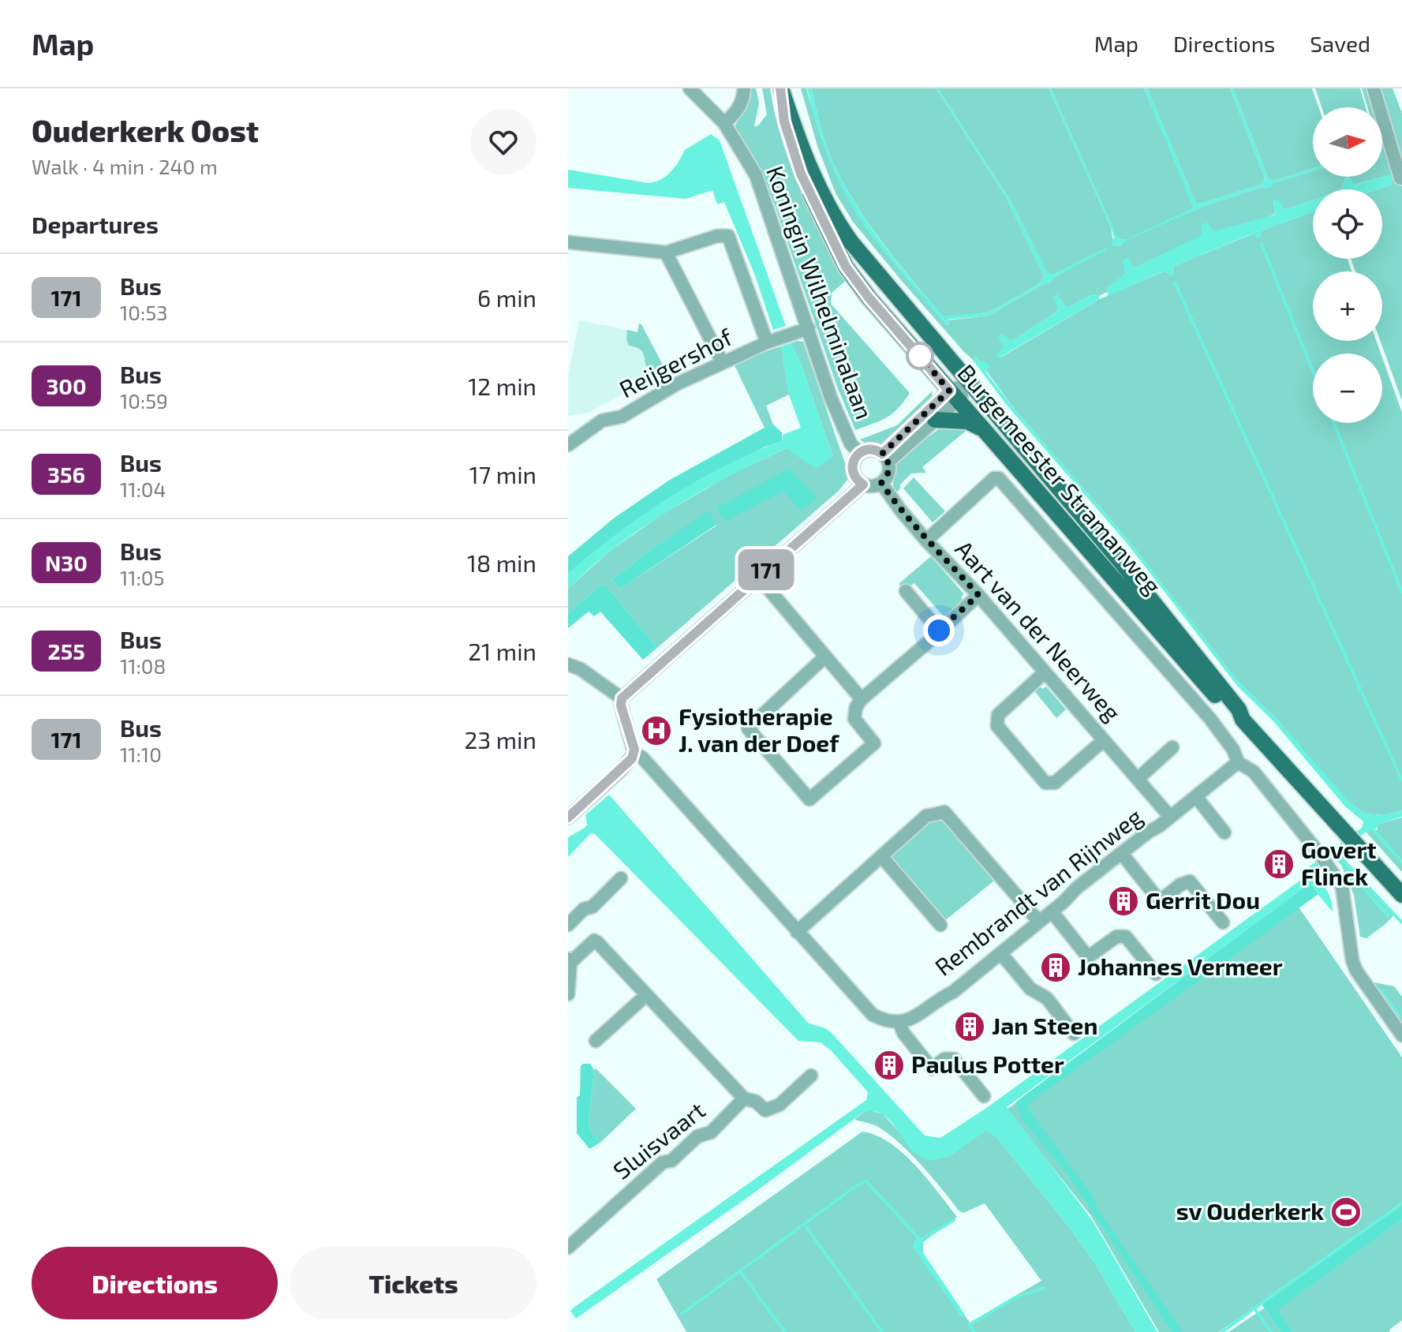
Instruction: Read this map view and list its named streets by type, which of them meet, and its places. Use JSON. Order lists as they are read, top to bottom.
{
  "streets": {
    "main road": ["Burgemeester Stramanweg"],
    "street": [
      "Koningin Wilhelminalaan",
      "Reijgershof",
      "Aart van der Neerweg",
      "Rembrandt van Rijnweg",
      "Sluisvaart"
    ]
  },
  "crossings": [
    ["Koningin Wilhelminalaan", "Reijgershof"],
    ["Koningin Wilhelminalaan", "Aart van der Neerweg"],
    ["Burgemeester Stramanweg", "Aart van der Neerweg"],
    ["Burgemeester Stramanweg", "Rembrandt van Rijnweg"],
    ["Aart van der Neerweg", "Rembrandt van Rijnweg"]
  ],
  "places": {
    "hospital": ["Fysiotherapie J. van der Doef"],
    "building": [
      "Govert Flinck",
      "Gerrit Dou",
      "Johannes Vermeer",
      "Jan Steen",
      "Paulus Potter"
    ],
    "sports": ["sv Ouderkerk"]
  },
  "lines": ["bus line 171"],
  "north": "right",
  "page": {
    "header": "Map",
    "nav": ["Map", "Directions", "Saved"],
    "heading": [
      ["Ouderkerk Oost", "Walk · 4 min · 240 m"],
      "Departures"
    ],
    "on_map": "171",
    "map_buttons": ["+", "−"],
    "list": [
      {
        "mark": "171",
        "name": "Bus",
        "note": "10:53",
        "value": "6 min"
      },
      {
        "mark": "300",
        "name": "Bus",
        "note": "10:59",
        "value": "12 min"
      },
      {
        "mark": "356",
        "name": "Bus",
        "note": "11:04",
        "value": "17 min"
      },
      {
        "mark": "N30",
        "name": "Bus",
        "note": "11:05",
        "value": "18 min"
      },
      {
        "mark": "255",
        "name": "Bus",
        "note": "11:08",
        "value": "21 min"
      },
      {
        "mark": "171",
        "name": "Bus",
        "note": "11:10",
        "value": "23 min"
      }
    ],
    "buttons": ["Directions", "Tickets"]
  }
}
